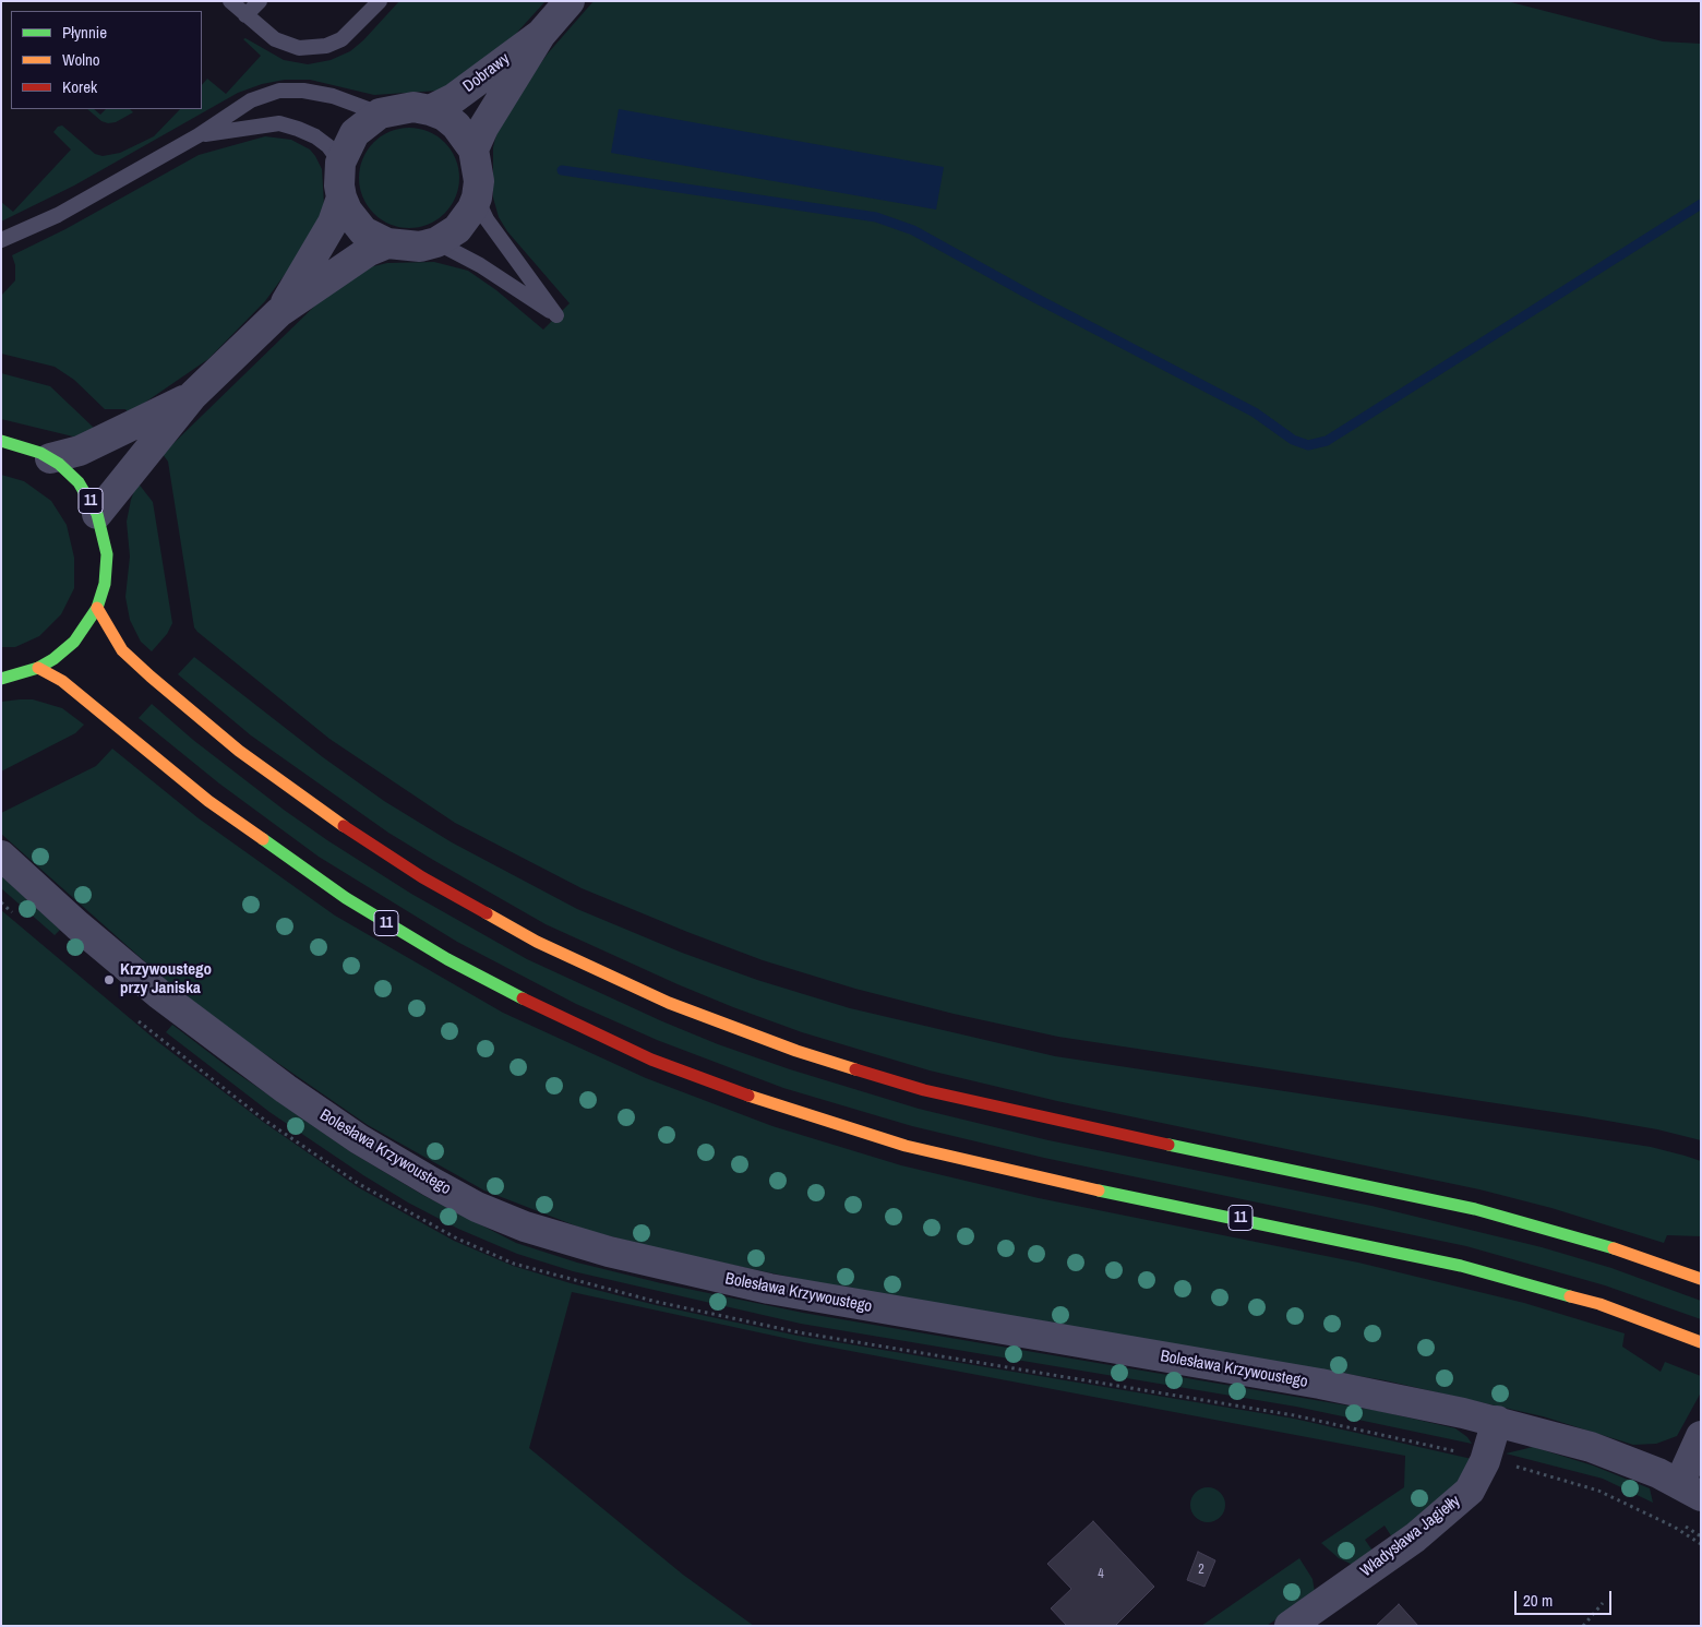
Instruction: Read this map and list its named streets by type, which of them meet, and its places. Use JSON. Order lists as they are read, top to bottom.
{
  "streets": {
    "main road": ["11"],
    "street": ["Dobrawy", "Bolesława Krzywoustego", "Władysława Jagiełły"]
  },
  "crossings": [
    ["Bolesława Krzywoustego", "Władysława Jagiełły"]
  ],
  "places": ["Krzywoustego przy Janiska"],
  "house_numbers": ["2", "4"],
  "legend": ["Płynnie", "Wolno", "Korek"],
  "scale_bar": "20 m"
}
